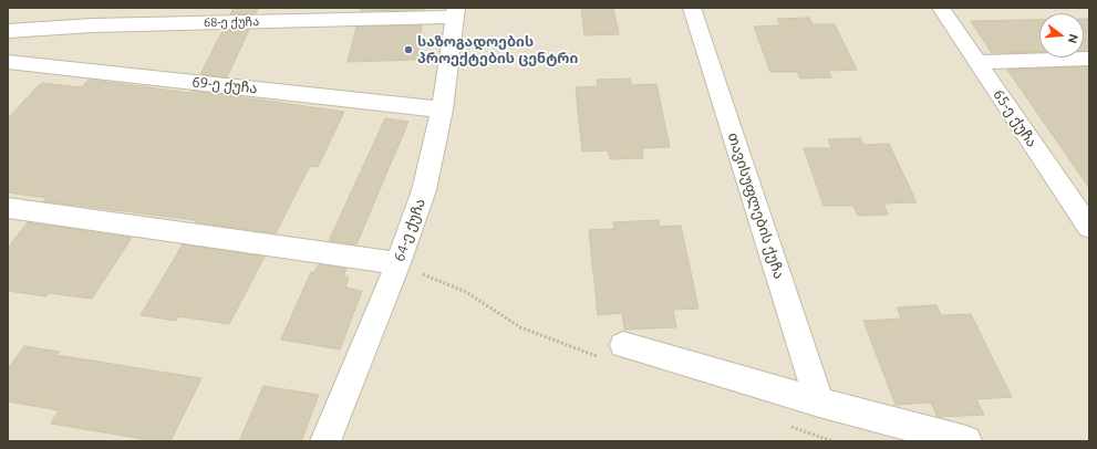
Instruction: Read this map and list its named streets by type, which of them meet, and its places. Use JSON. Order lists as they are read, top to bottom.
{
  "streets": {
    "street": [
      "68-ე ქუჩა",
      "69-ე ქუჩა",
      "65-ე ქუჩა",
      "თავისუფლების ქუჩა",
      "64-ე ქუჩა"
    ]
  },
  "crossings": [
    ["68-ე ქუჩა", "64-ე ქუჩა"],
    ["69-ე ქუჩა", "64-ე ქუჩა"]
  ],
  "places": ["საზოგადოების პროექტების ცენტრი"],
  "north": "right"
}
